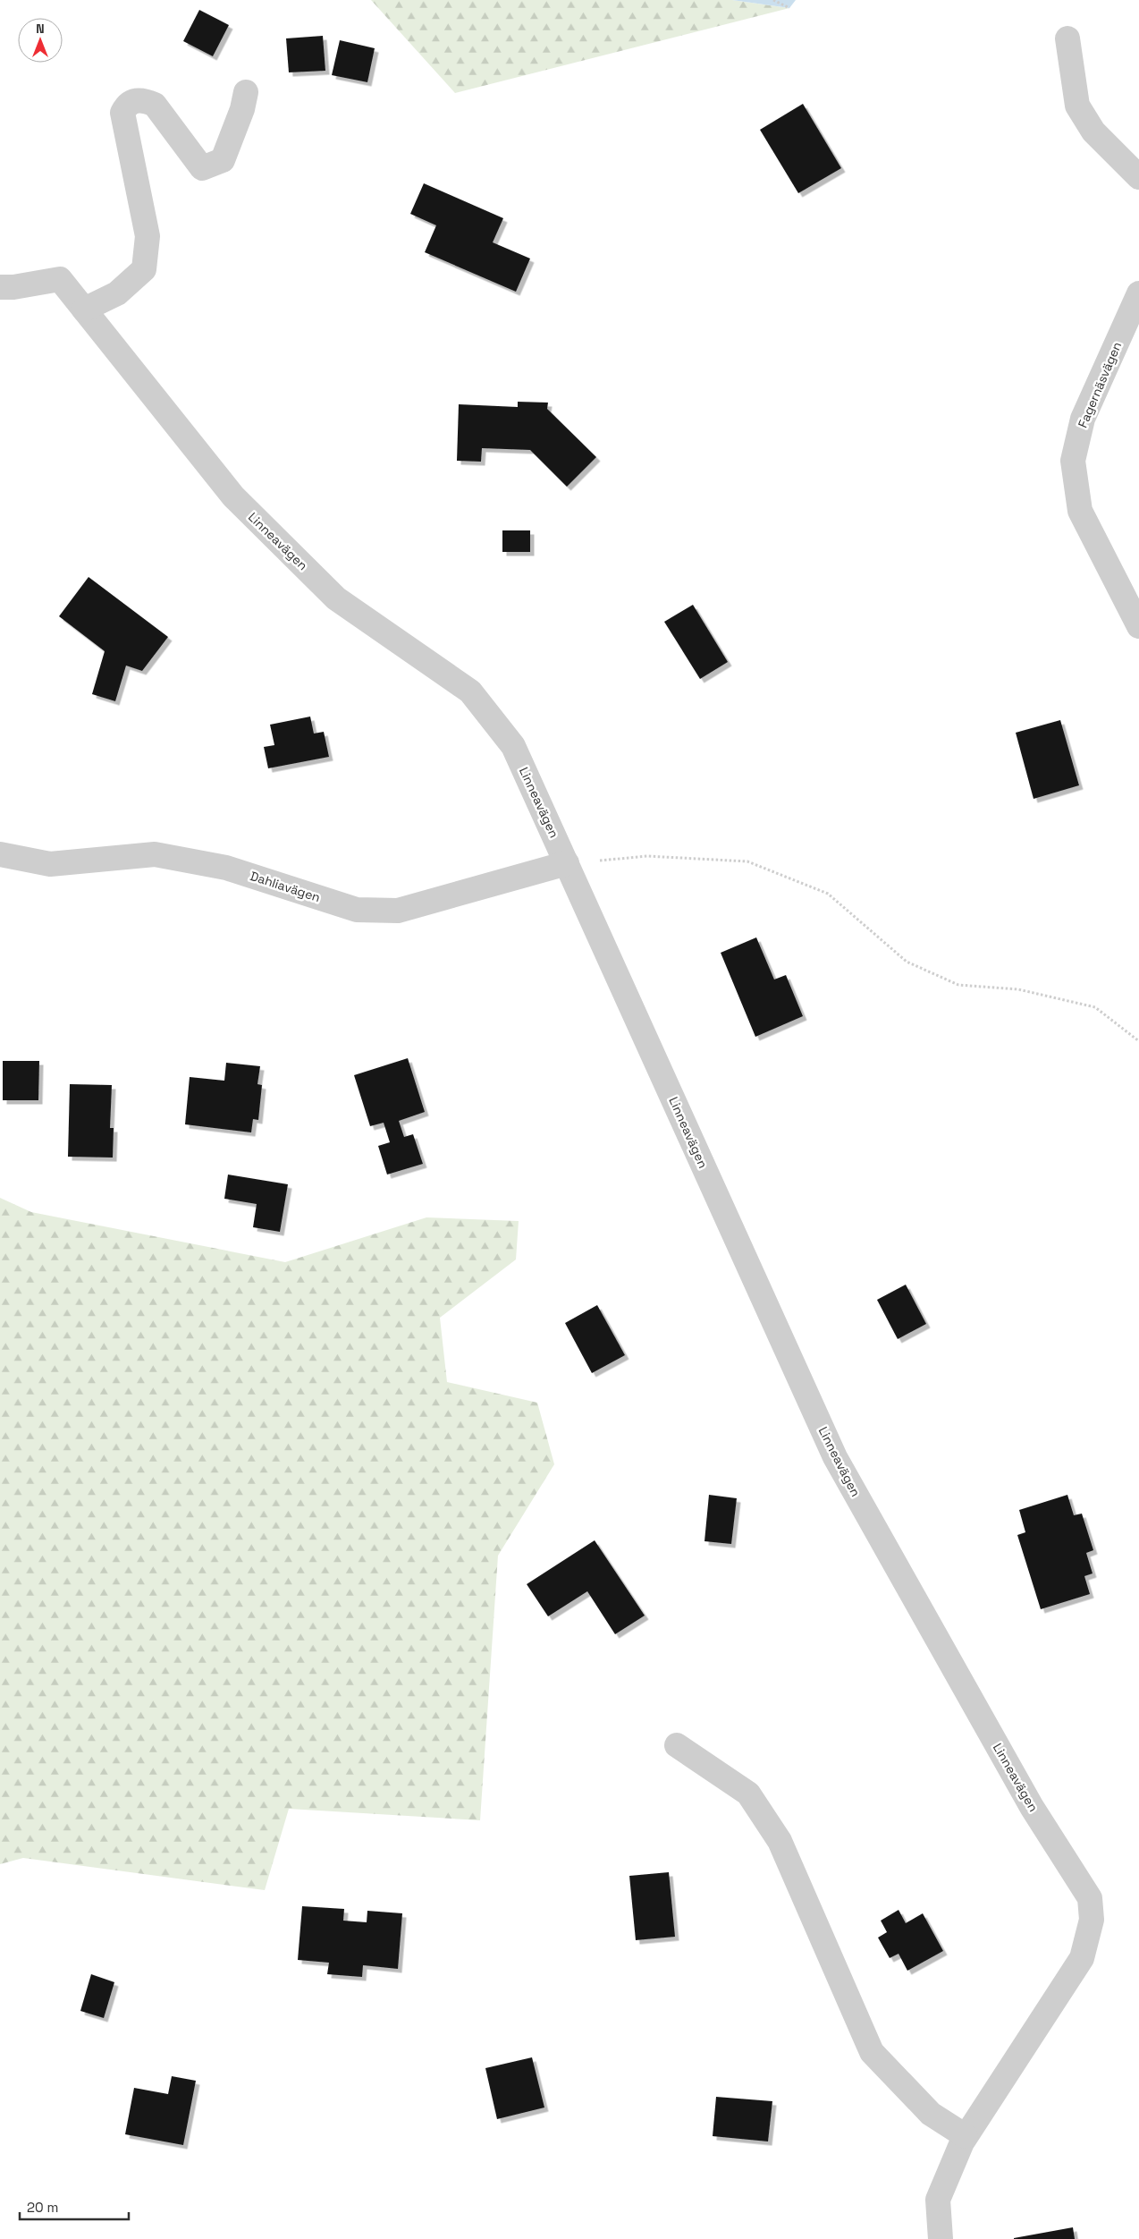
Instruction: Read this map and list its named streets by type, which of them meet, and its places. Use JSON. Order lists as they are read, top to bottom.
{
  "streets": {
    "street": ["Fagernäsvägen", "Linneavägen", "Dahliavägen"]
  },
  "crossings": [
    ["Linneavägen", "Dahliavägen"]
  ],
  "scale_bar": "20 m",
  "north": "top"
}
